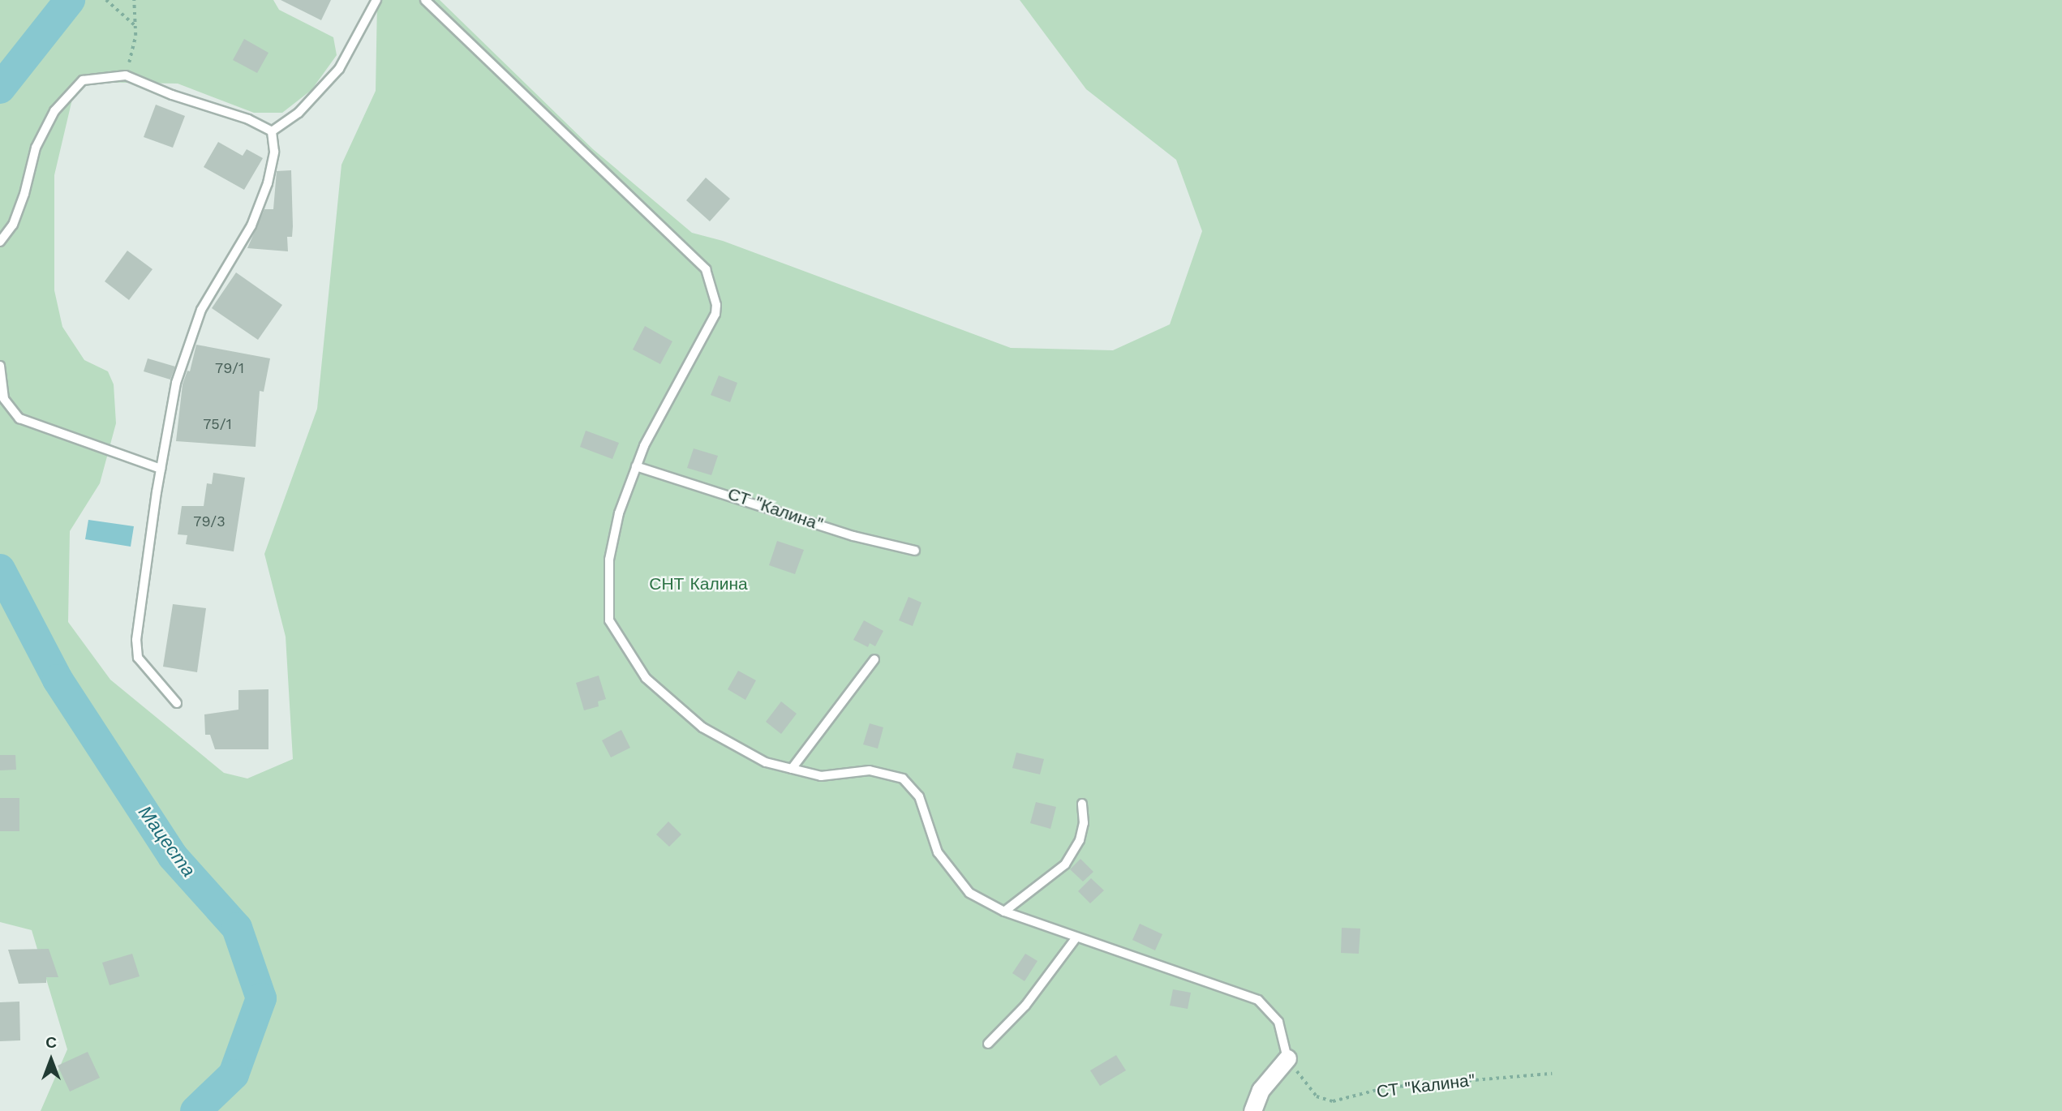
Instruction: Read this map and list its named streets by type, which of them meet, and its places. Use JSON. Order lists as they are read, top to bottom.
{
  "streets": {
    "lane": ["СТ \"Калина\""]
  },
  "water": ["Мацеста"],
  "parks": ["СНТ Калина"],
  "house_numbers": ["79/1", "75/1", "79/3"],
  "north": "top"
}
